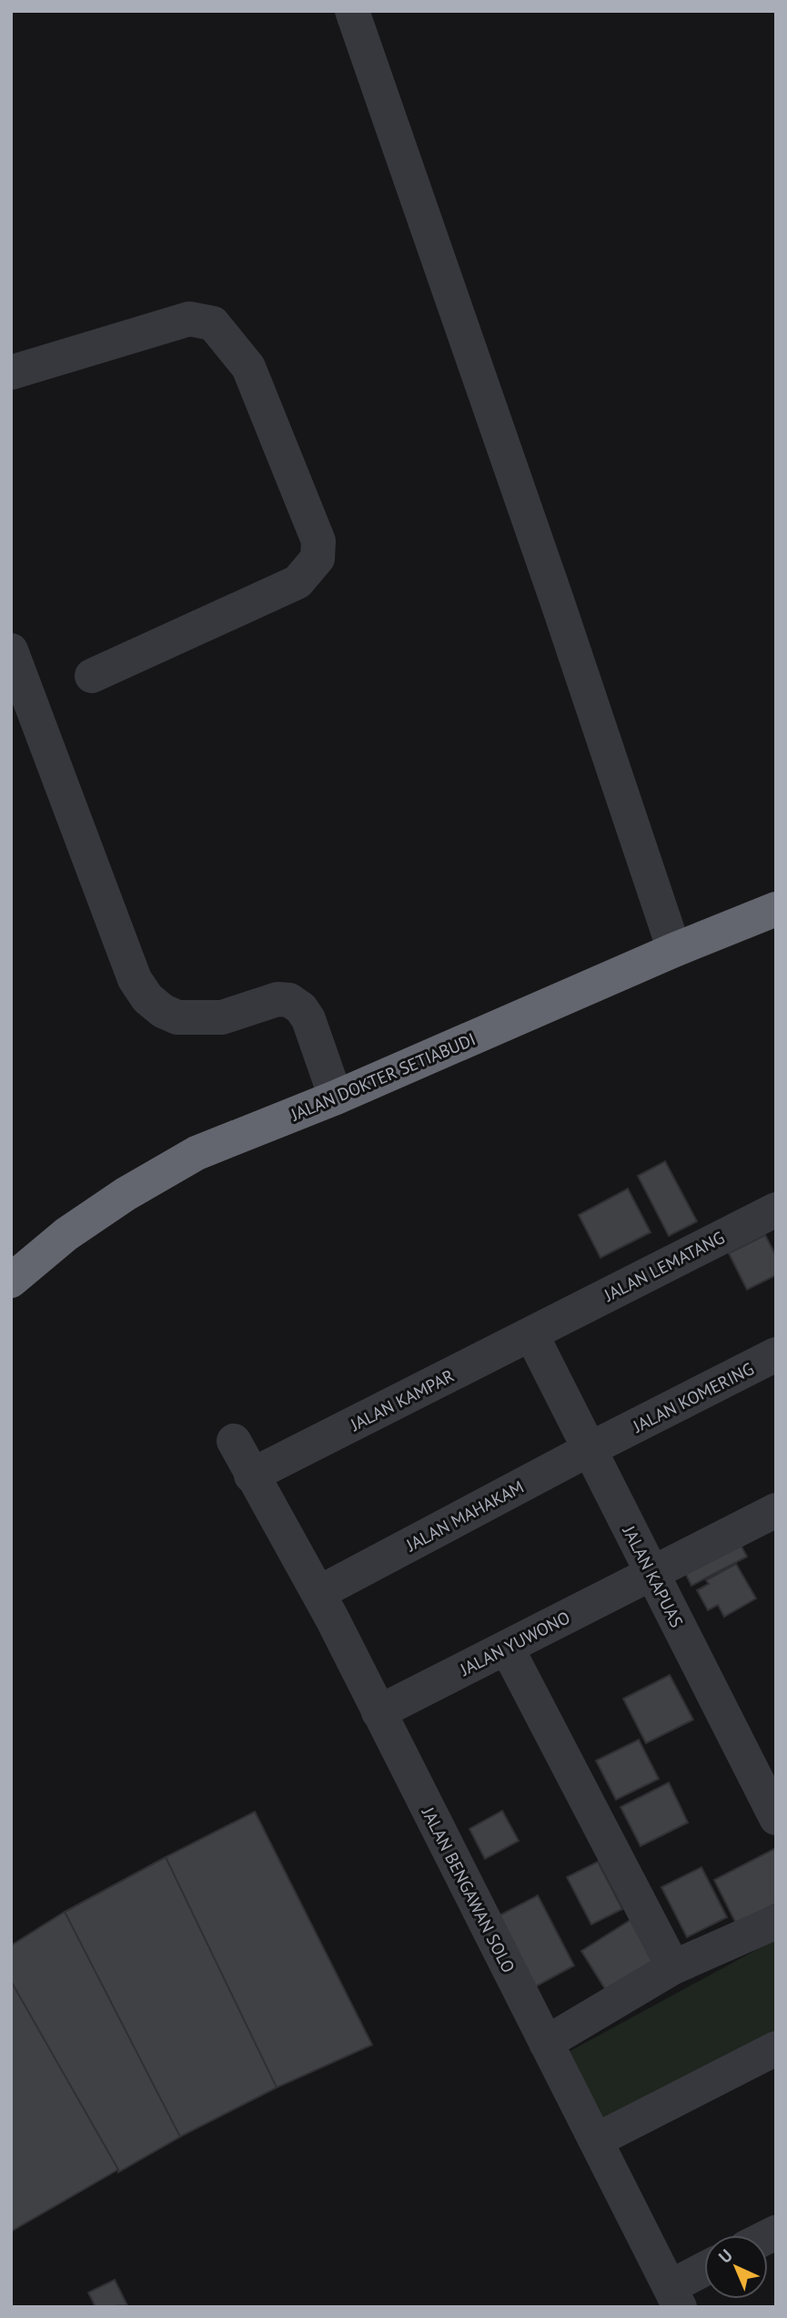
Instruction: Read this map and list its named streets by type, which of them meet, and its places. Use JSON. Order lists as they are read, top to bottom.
{
  "streets": {
    "highway": ["JALAN DOKTER SETIABUDI"],
    "street": [
      "JALAN LEMATANG",
      "JALAN KOMERING",
      "JALAN KAMPAR",
      "JALAN MAHAKAM",
      "JALAN KAPUAS",
      "JALAN YUWONO",
      "JALAN BENGAWAN SOLO"
    ]
  },
  "crossings": [
    ["JALAN LEMATANG", "JALAN KAMPAR"],
    ["JALAN LEMATANG", "JALAN KAPUAS"],
    ["JALAN KOMERING", "JALAN MAHAKAM"],
    ["JALAN KOMERING", "JALAN KAPUAS"],
    ["JALAN KAMPAR", "JALAN KAPUAS"],
    ["JALAN KAMPAR", "JALAN BENGAWAN SOLO"],
    ["JALAN MAHAKAM", "JALAN KAPUAS"],
    ["JALAN MAHAKAM", "JALAN BENGAWAN SOLO"],
    ["JALAN KAPUAS", "JALAN YUWONO"],
    ["JALAN YUWONO", "JALAN BENGAWAN SOLO"]
  ],
  "north": "top left"
}
